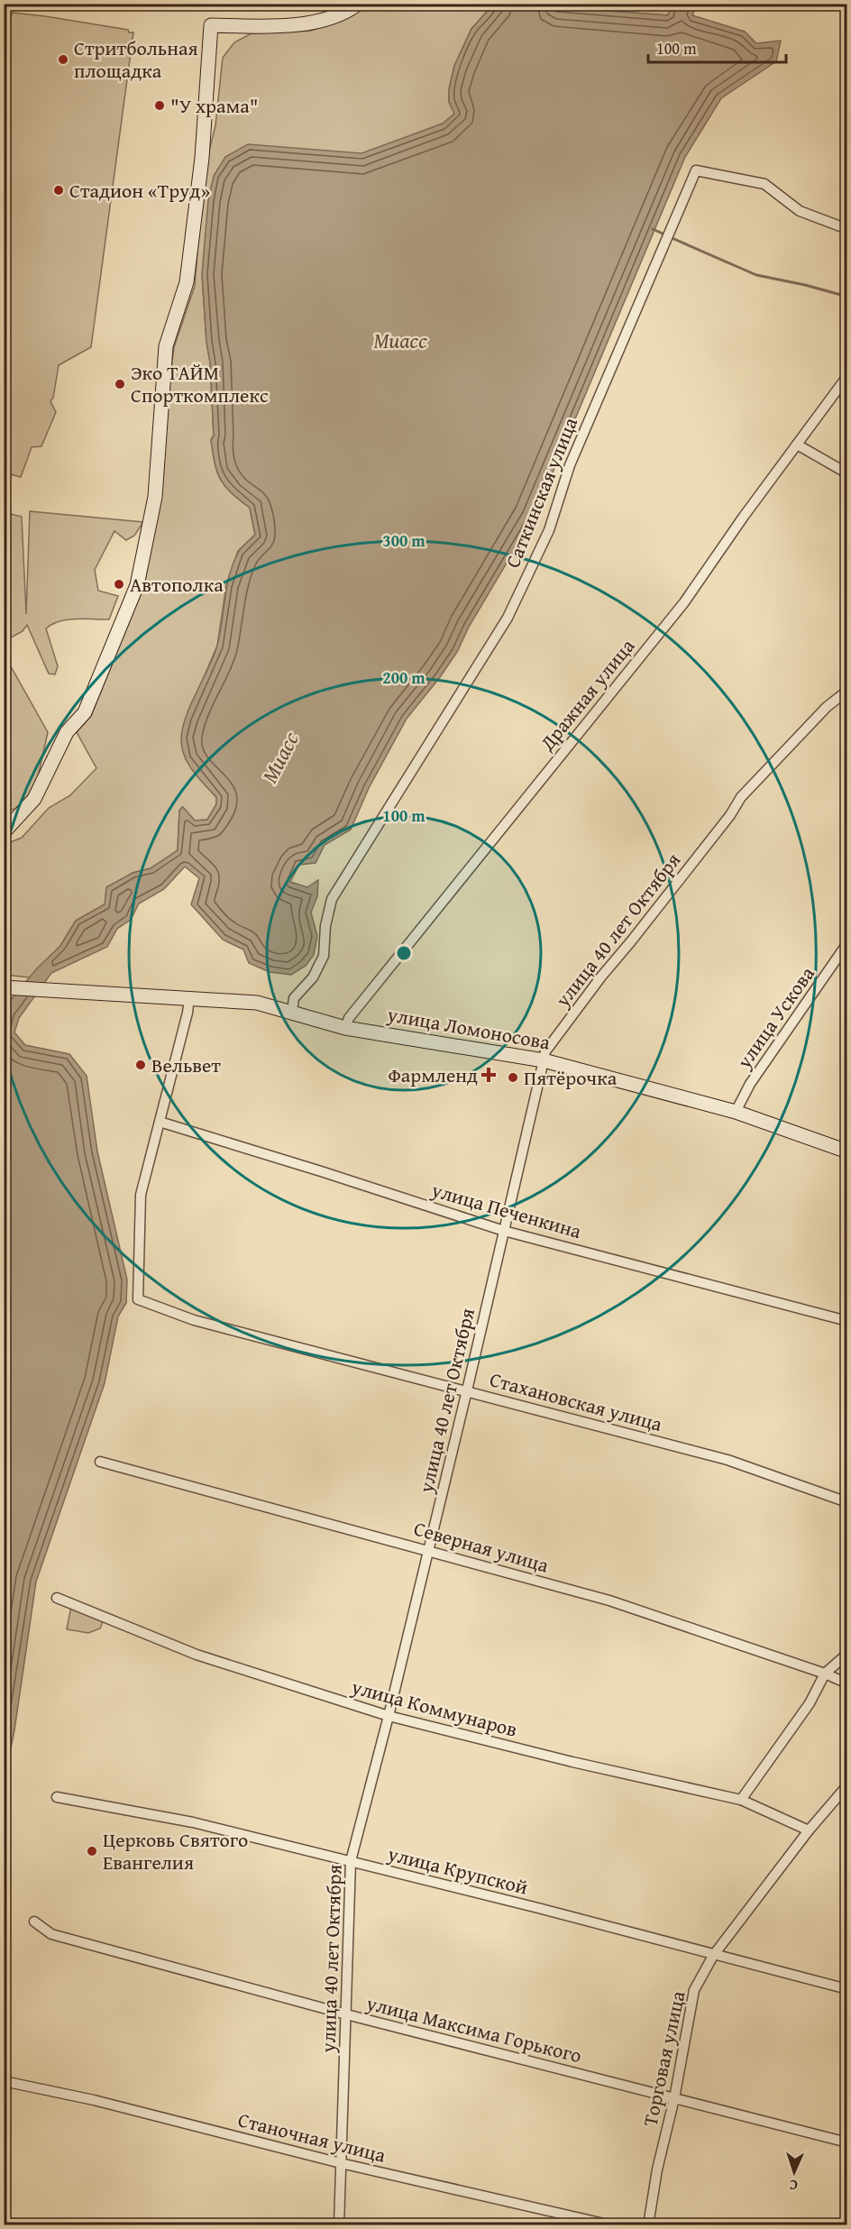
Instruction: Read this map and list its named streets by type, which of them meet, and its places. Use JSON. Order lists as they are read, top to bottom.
{
  "streets": {
    "street": [
      "Саткинская улица",
      "Дражная улица",
      "улица 40 лет Октября",
      "улица Ускова",
      "улица Ломоносова",
      "улица Печенкина",
      "Стахановская улица",
      "Северная улица",
      "улица Коммунаров",
      "улица Крупской",
      "улица Максима Горького",
      "Торговая улица",
      "Станочная улица"
    ]
  },
  "crossings": [
    ["Саткинская улица", "улица Ломоносова"],
    ["Дражная улица", "улица Ломоносова"],
    ["улица 40 лет Октября", "улица Ломоносова"],
    ["улица 40 лет Октября", "улица Печенкина"],
    ["улица 40 лет Октября", "Стахановская улица"],
    ["улица 40 лет Октября", "Северная улица"],
    ["улица 40 лет Октября", "улица Коммунаров"],
    ["улица 40 лет Октября", "улица Крупской"],
    ["улица 40 лет Октября", "улица Максима Горького"],
    ["улица 40 лет Октября", "Станочная улица"],
    ["улица Ускова", "улица Ломоносова"],
    ["улица Печенкина", "Стахановская улица"],
    ["улица Коммунаров", "Торговая улица"],
    ["улица Крупской", "Торговая улица"],
    ["улица Максима Горького", "Торговая улица"]
  ],
  "water": ["Миасс"],
  "places": {
    "other": [
      "Стритбольная площадка",
      "\"У храма\"",
      "Стадион «Труд»",
      "Эко ТАЙМ Спорткомплекс",
      "Автополка",
      "Вельвет",
      "Пятёрочка",
      "Церковь Святого Евангелия"
    ],
    "health": ["Фармленд"]
  },
  "scale_bar": "100 m",
  "north": "bottom",
  "rings": ["300 m", "200 m", "100 m"]
}
